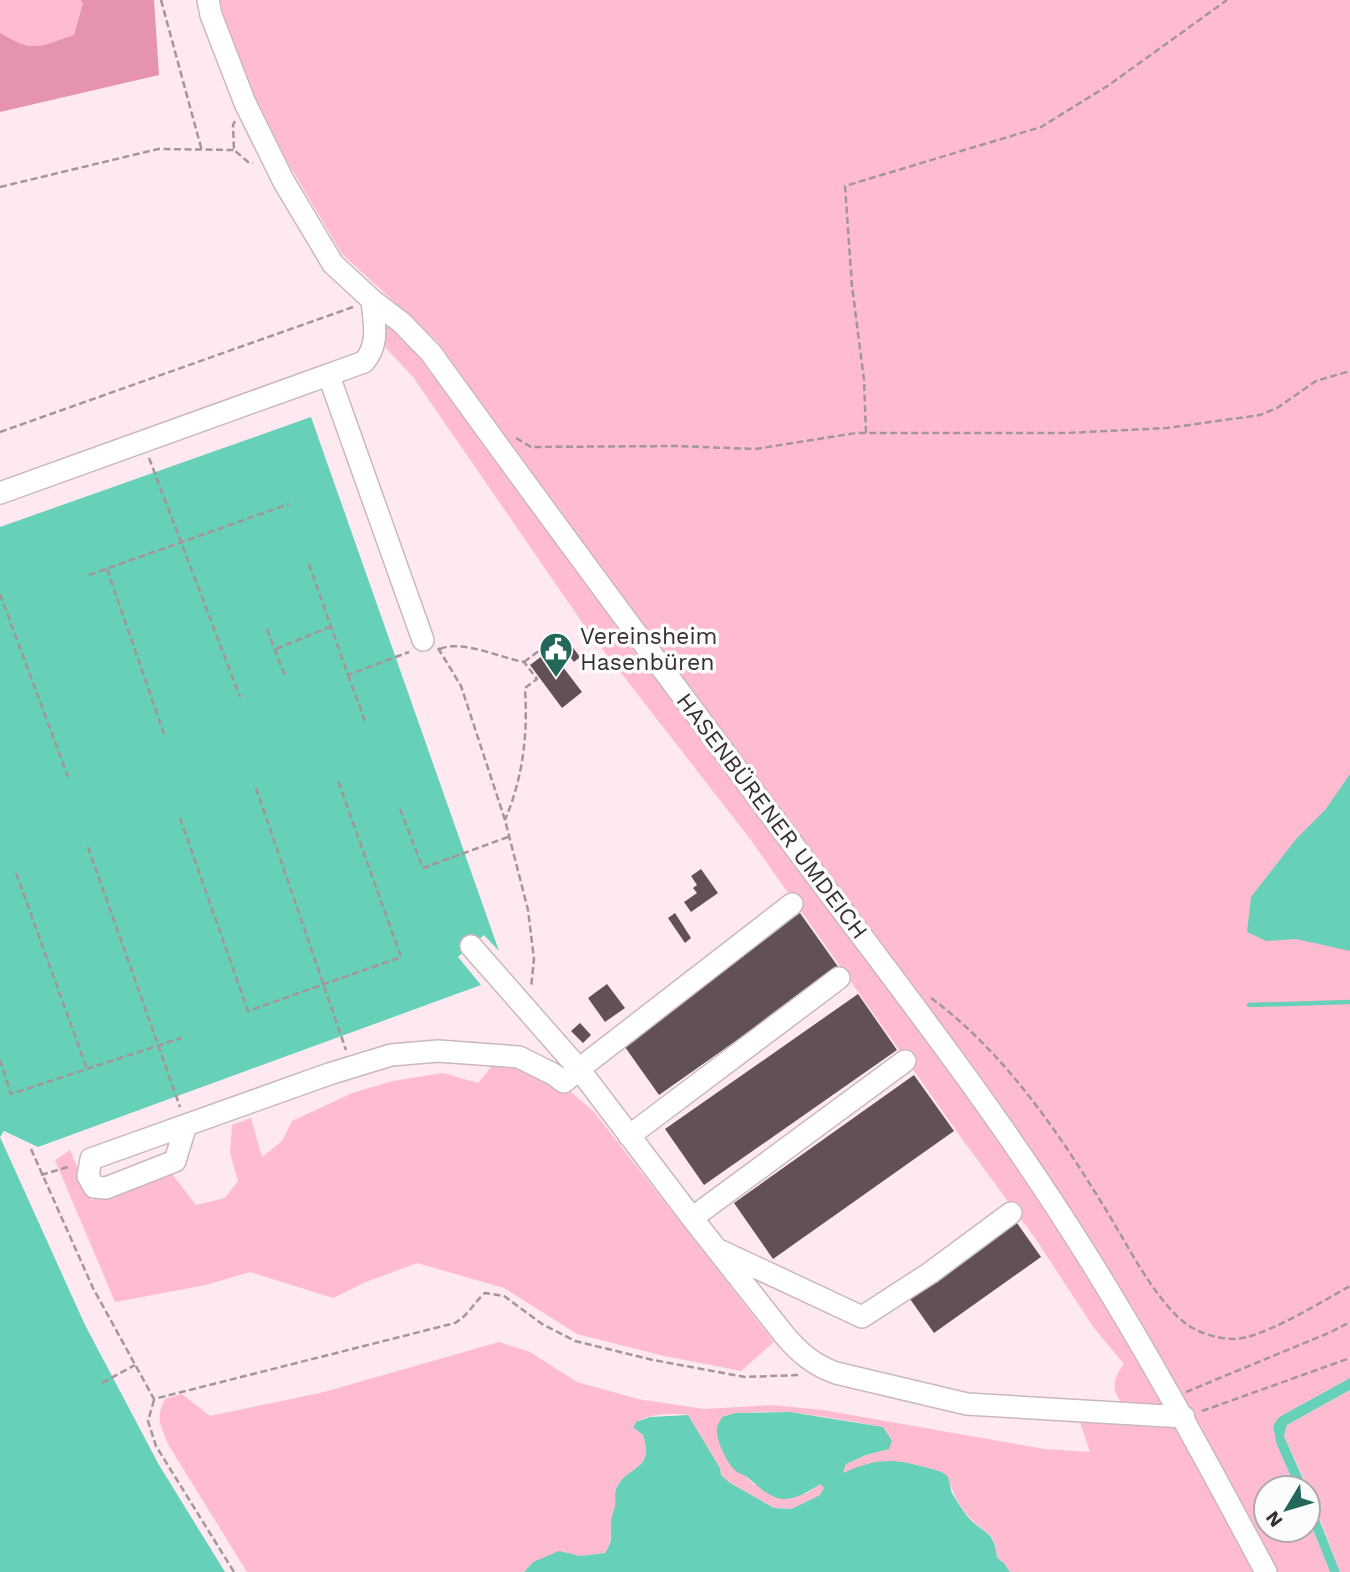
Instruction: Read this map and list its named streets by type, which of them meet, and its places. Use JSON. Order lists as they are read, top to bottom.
{
  "streets": {
    "street": ["HASENBÜRENER UMDEICH"]
  },
  "places": {
    "public building": ["Vereinsheim Hasenbüren"]
  },
  "north": "bottom left"
}
